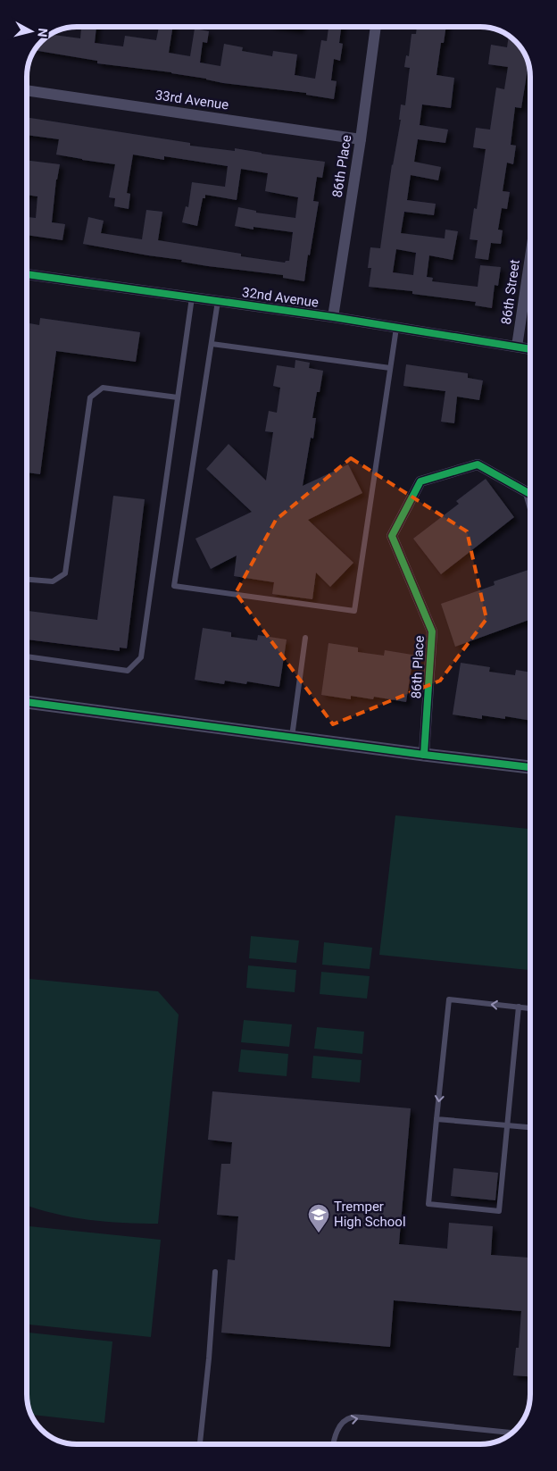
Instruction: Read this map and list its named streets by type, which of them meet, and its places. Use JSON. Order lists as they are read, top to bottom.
{
  "streets": {
    "street": [
      "33rd Avenue",
      "86th Place",
      "86th Street",
      "32nd Avenue"
    ]
  },
  "crossings": [
    ["33rd Avenue", "86th Place"],
    ["86th Place", "32nd Avenue"],
    ["86th Street", "32nd Avenue"]
  ],
  "places": {
    "school or university": ["Tremper High School"]
  },
  "north": "right"
}
